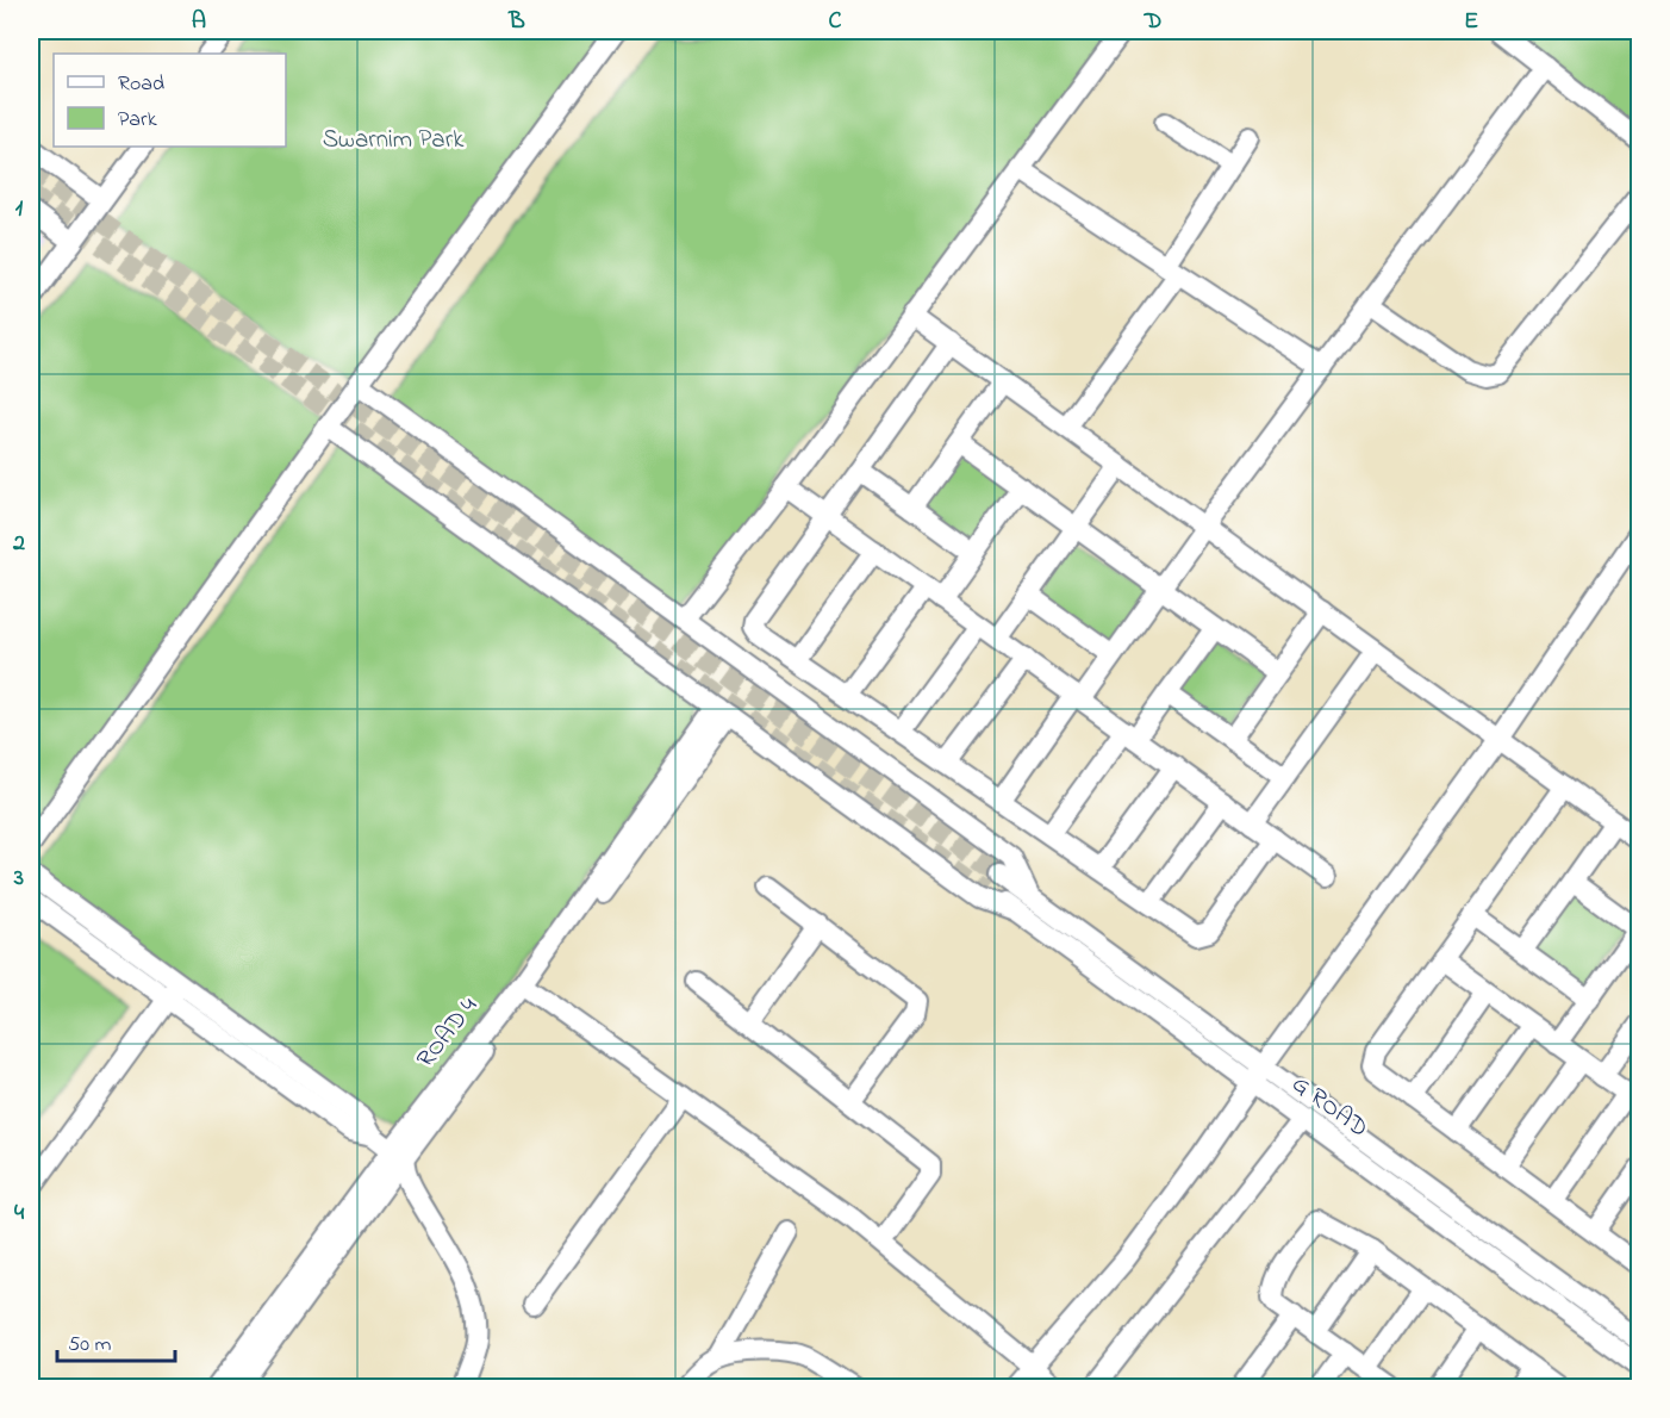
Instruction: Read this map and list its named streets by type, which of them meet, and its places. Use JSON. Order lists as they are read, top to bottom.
{
  "streets": {
    "street": ["ROAD 4", "G ROAD"]
  },
  "parks": ["Swarnim Park"],
  "legend": ["Road", "Park"],
  "scale_bar": "50 m",
  "grid": {
    "columns": [
      "A",
      "B",
      "C",
      "D",
      "E"
    ],
    "rows": [
      "1",
      "2",
      "3",
      "4"
    ]
  }
}
